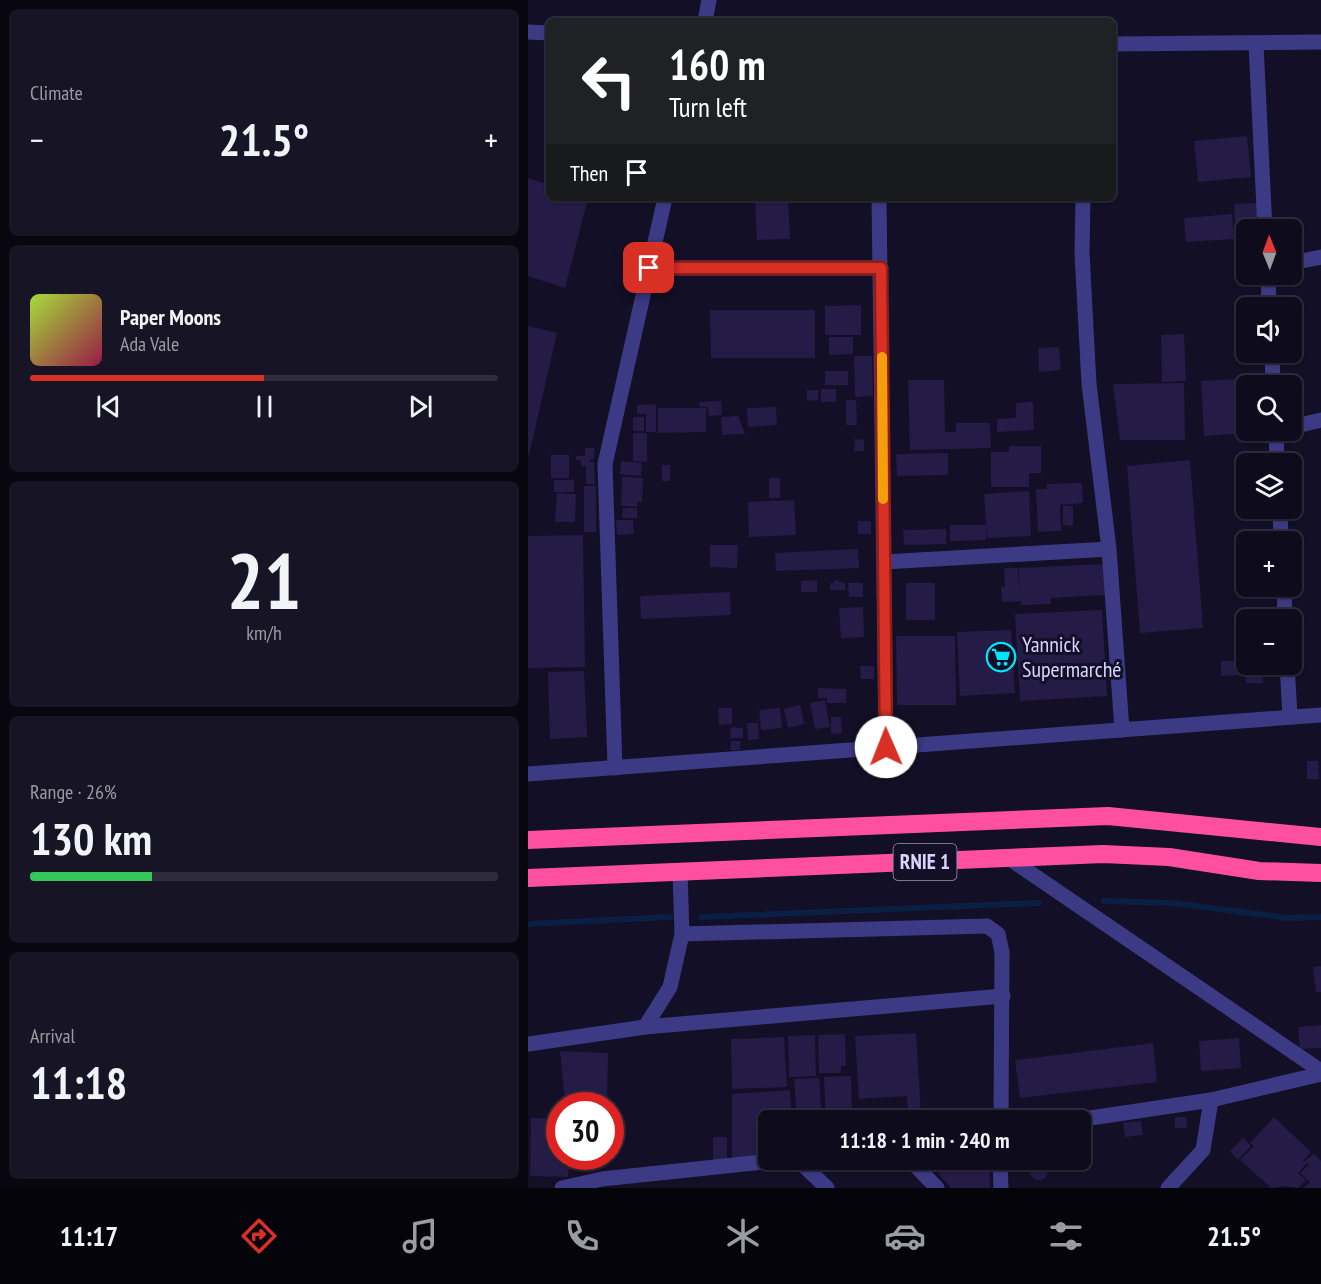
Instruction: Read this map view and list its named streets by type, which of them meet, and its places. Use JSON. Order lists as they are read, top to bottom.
{
  "streets": {
    "highway": ["RNIE 1"]
  },
  "places": {
    "supermarket": ["Yannick Supermarché"]
  },
  "north": "top",
  "page": {
    "tile": [
      "Climate",
      ["21", "km/h"],
      ["Range · 26%", "130 km"],
      ["Arrival", "11:18"]
    ],
    "turn": ["160 m", "Turn left"],
    "heat": ["−", "21.5°", "+"],
    "then": "Then",
    "map_buttons": ["+", "−"],
    "song": ["Paper Moons", "Ada Vale"],
    "limit": "30",
    "trip": "11:18 · 1 min · 240 m",
    "tabs": ["11:17", "21.5°"]
  }
}
